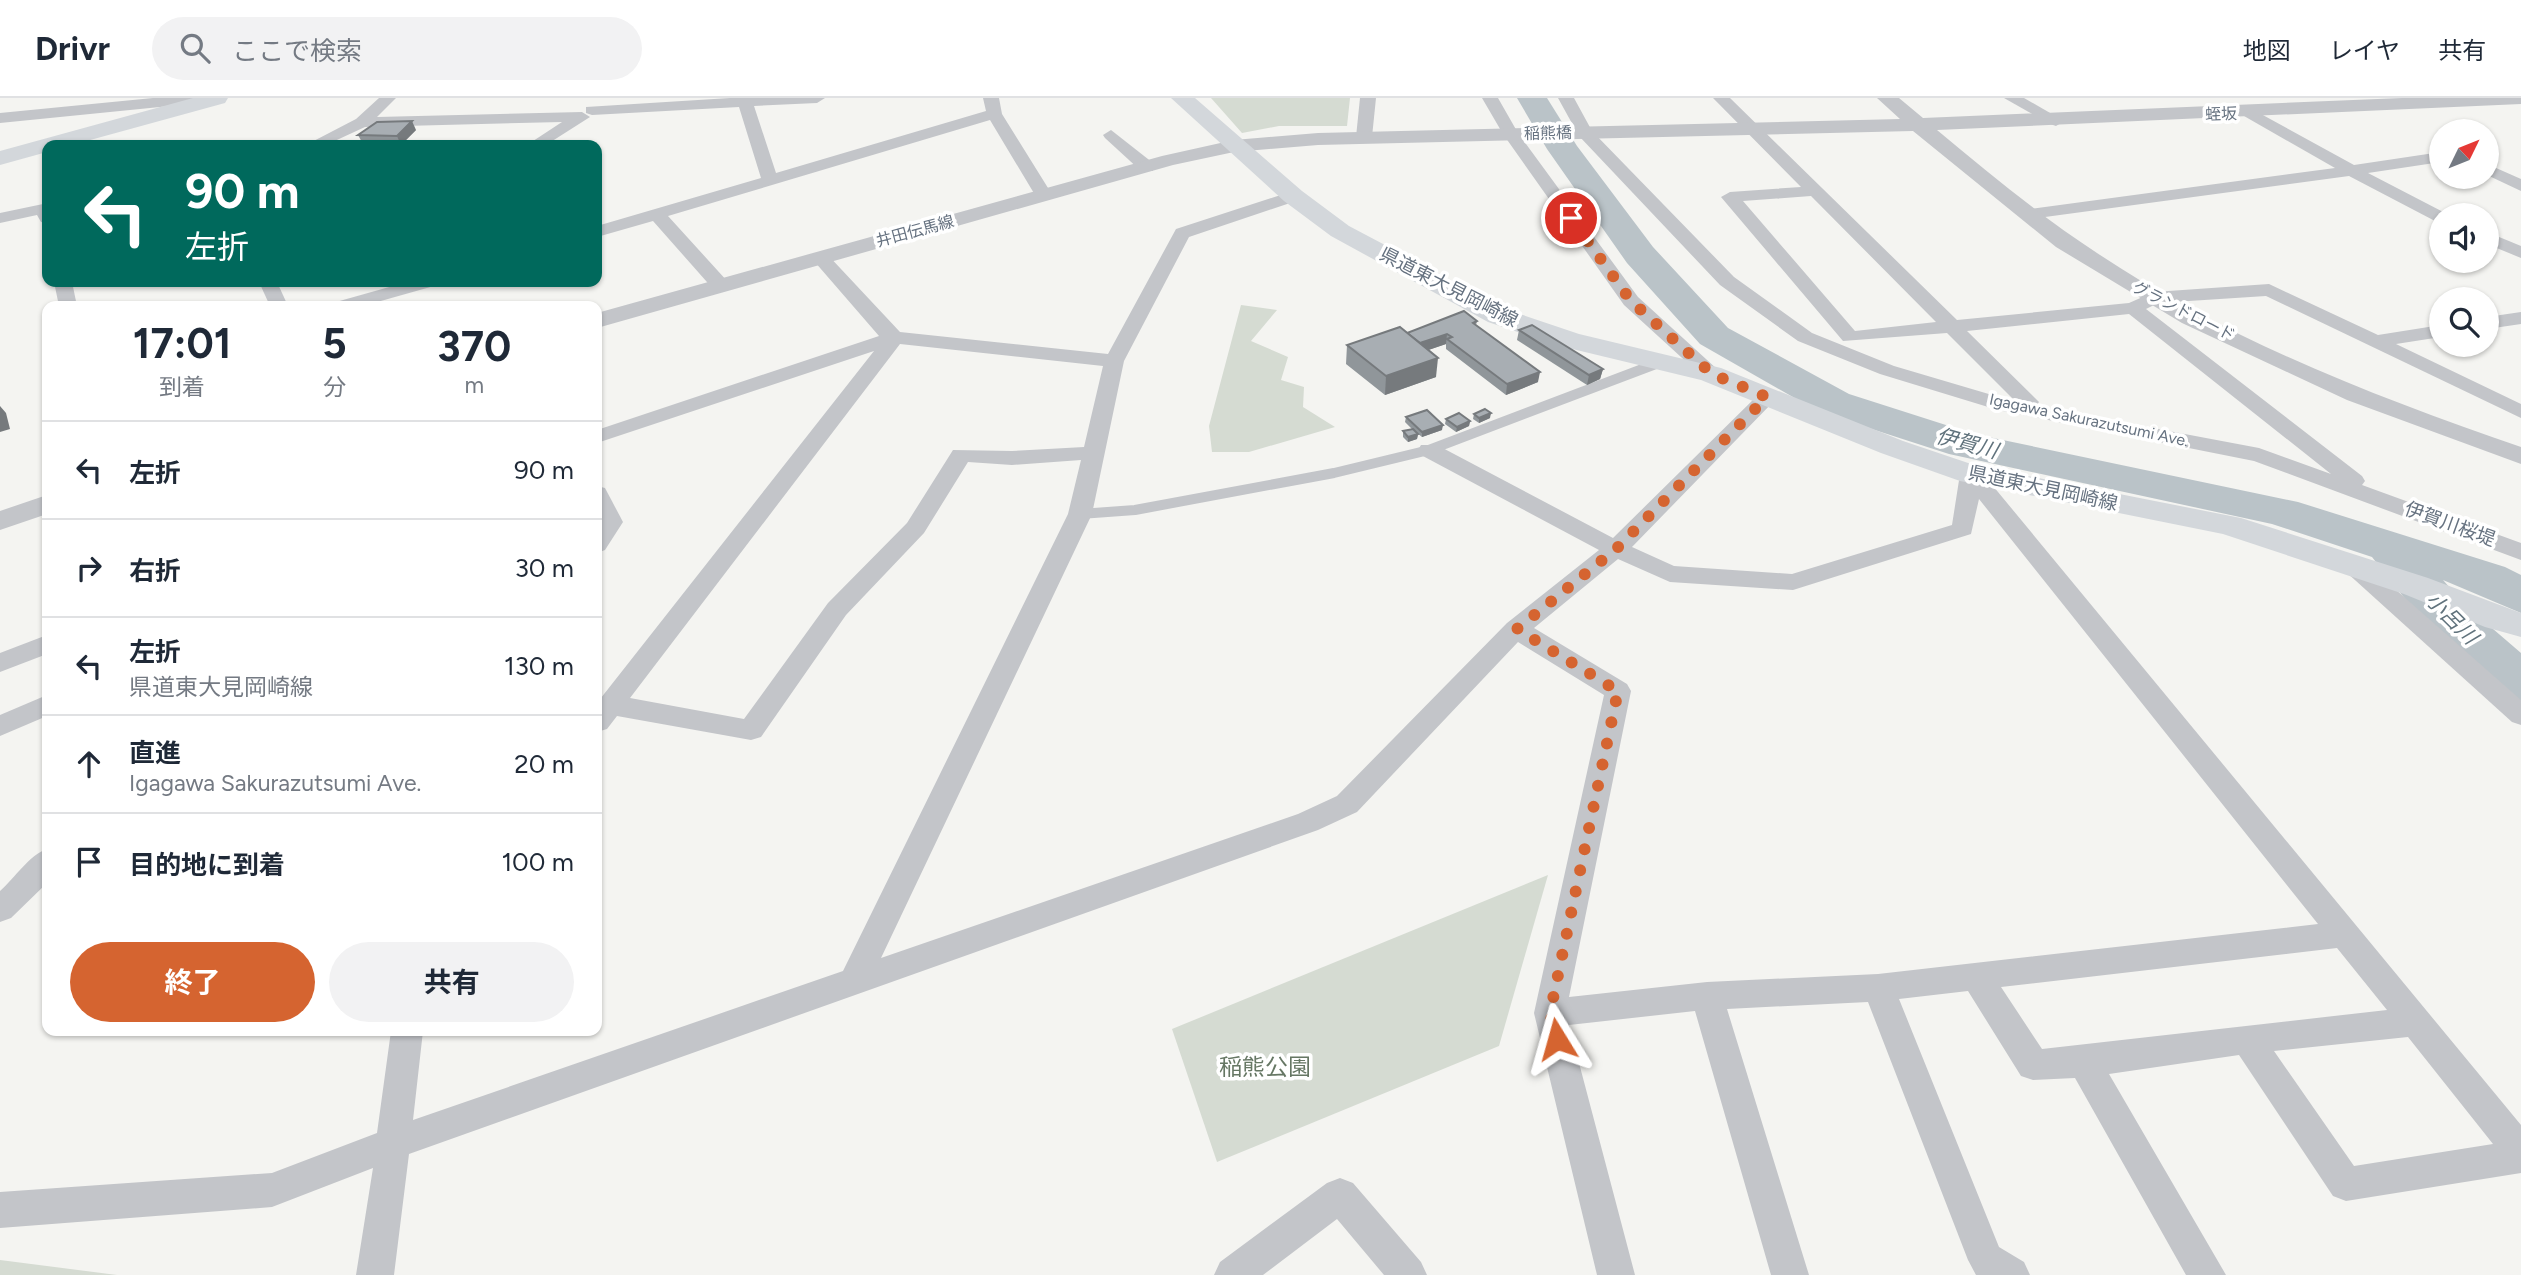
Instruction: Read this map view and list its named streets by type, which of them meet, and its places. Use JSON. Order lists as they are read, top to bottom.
{
  "streets": {
    "main road": ["県道東大見岡崎線"],
    "street": [
      "蛭坂",
      "稲熊橋",
      "井田伝馬線",
      "グランドロード",
      "Igagawa Sakurazutsumi Ave.",
      "伊賀川桜堤"
    ]
  },
  "crossings": [
    ["蛭坂", "稲熊橋"],
    ["蛭坂", "グランドロード"],
    ["稲熊橋", "井田伝馬線"],
    ["稲熊橋", "Igagawa Sakurazutsumi Ave."],
    ["井田伝馬線", "県道東大見岡崎線"],
    ["グランドロード", "伊賀川桜堤"],
    ["Igagawa Sakurazutsumi Ave.", "伊賀川桜堤"]
  ],
  "water": ["伊賀川", "小呂川"],
  "parks": ["稲熊公園"],
  "north": "top right",
  "page": {
    "header": "Drivr",
    "search": "ここで検索",
    "nav": ["地図", "レイヤ", "共有"],
    "turn": ["90 m", "左折"],
    "eta": [
      "17:01",
      "到着",
      "5",
      "分",
      "370",
      "m"
    ],
    "list": [
      {
        "name": "左折",
        "value": "90 m"
      },
      {
        "name": "右折",
        "value": "30 m"
      },
      {
        "name": "左折",
        "note": "県道東大見岡崎線",
        "value": "130 m"
      },
      {
        "name": "直進",
        "note": "Igagawa Sakurazutsumi Ave.",
        "value": "20 m"
      },
      {
        "name": "目的地に到着",
        "value": "100 m"
      }
    ],
    "buttons": ["終了", "共有"]
  }
}
